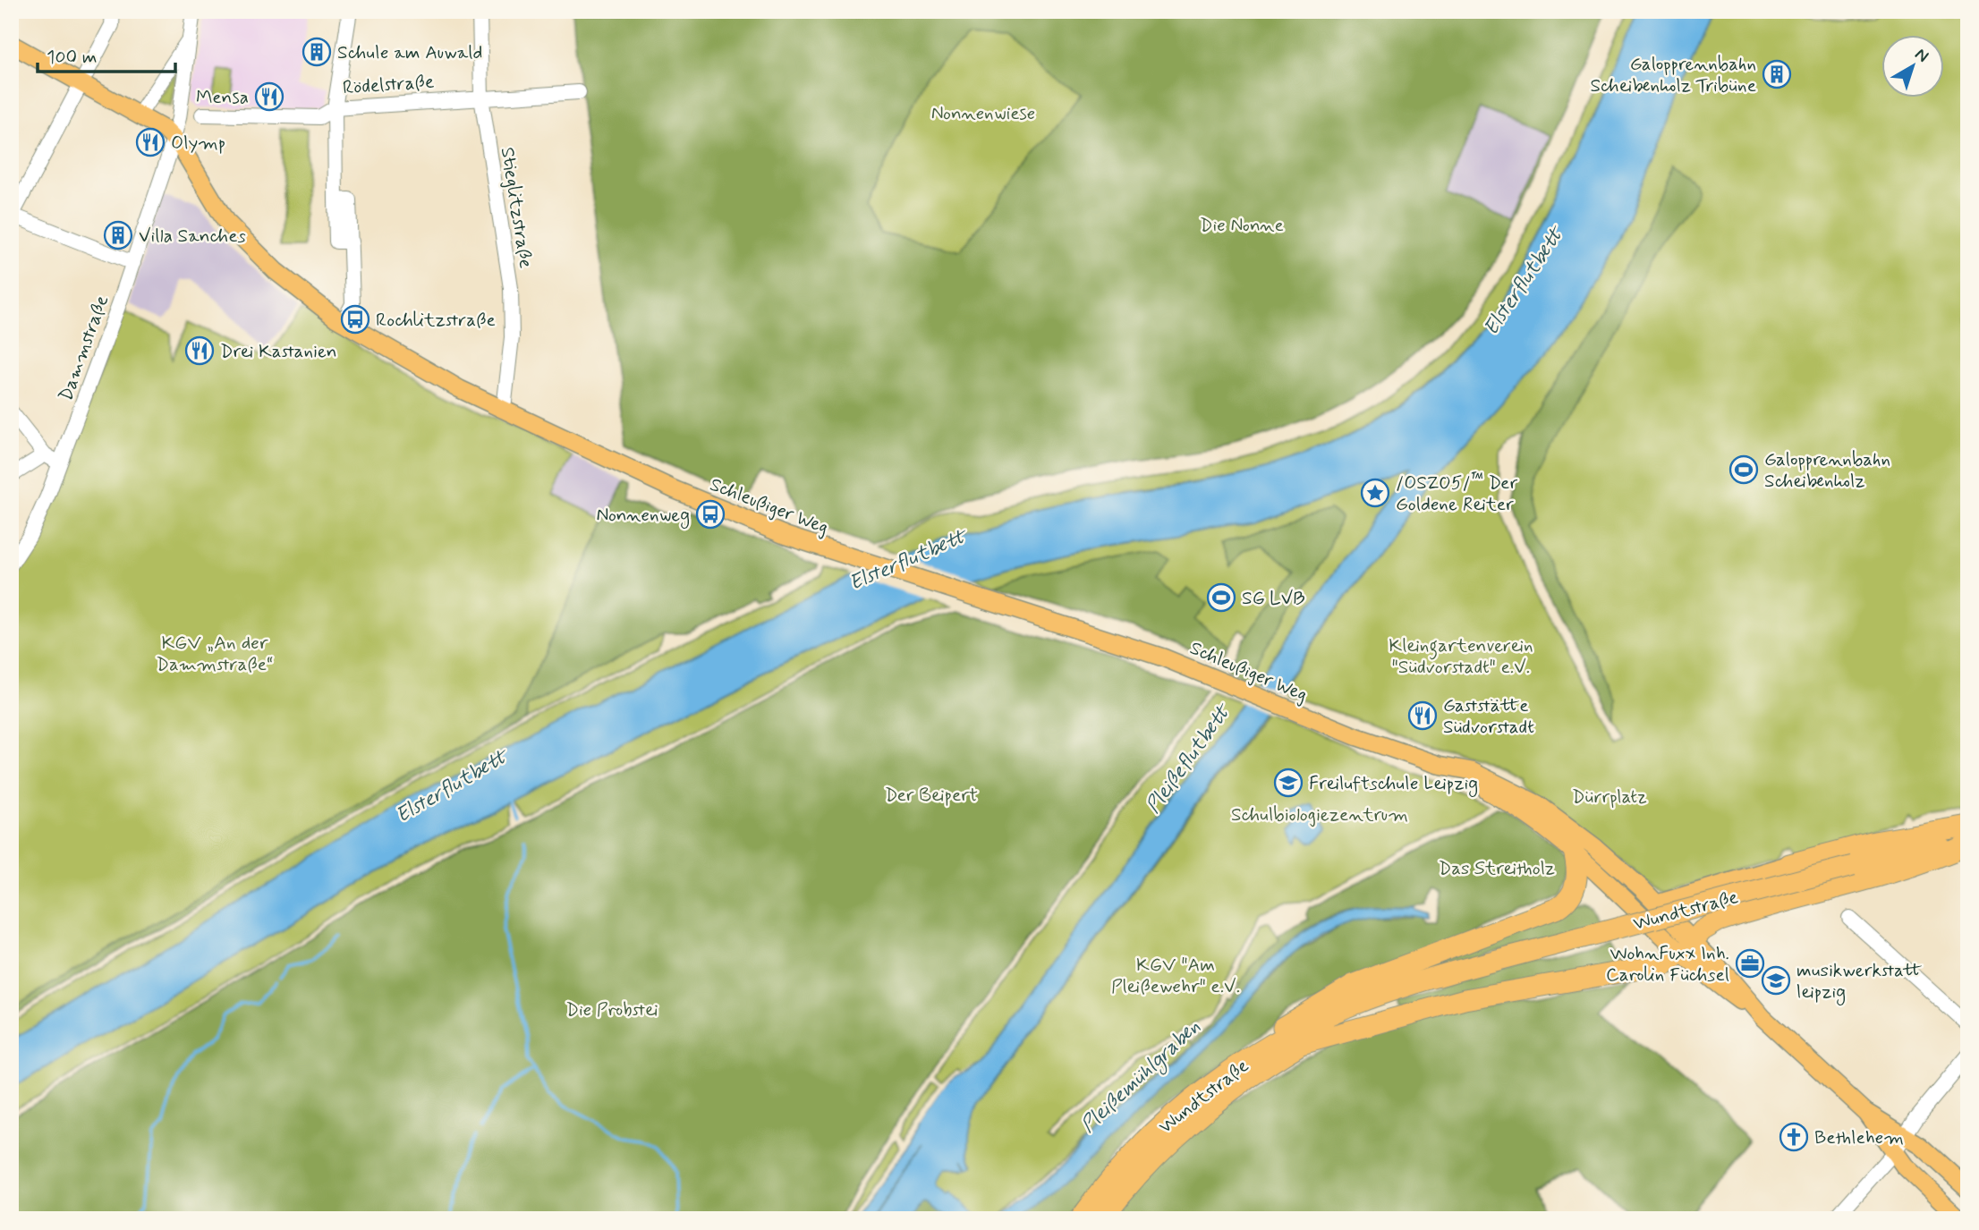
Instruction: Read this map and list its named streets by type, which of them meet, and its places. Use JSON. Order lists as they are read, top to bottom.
{
  "streets": {
    "highway": ["Wundtstraße"],
    "main road": ["Schleußiger Weg"],
    "street": ["Rödelstraße", "Stieglitzstraße", "Dammstraße"]
  },
  "crossings": [
    ["Rödelstraße", "Stieglitzstraße"],
    ["Stieglitzstraße", "Schleußiger Weg"],
    ["Dammstraße", "Schleußiger Weg"]
  ],
  "water": ["Elsterflutbett", "Pleißeflutbett", "Pleißemühlgraben"],
  "parks": [
    "Nonnenwiese",
    "Die Nonne",
    "KGV „An der Dammstraße“",
    "Kleingartenverein \"Südvorstadt\" e.V.",
    "Der Beipert",
    "Dürrplatz",
    "Schulbiologiezentrum",
    "Das Streitholz",
    "KGV \"Am Pleißewehr\" e.V.",
    "Die Probstei"
  ],
  "places": {
    "building": ["Schule am Auwald", "Galopprennbahn Scheibenholz Tribüne", "Villa Sanches"],
    "restaurant": [
      "Mensa",
      "Olymp",
      "Drei Kastanien",
      "Gaststätte Südvorstadt"
    ],
    "bus stop": ["Rochlitzstraße", "Nonnenweg"],
    "sports": ["Galopprennbahn Scheibenholz", "SG LVB"],
    "place": ["/OSZO5/™ Der Goldene Reiter"],
    "school or university": ["Freiluftschule Leipzig", "musikwerkstatt leipzig"],
    "office": ["WohnFuxx Inh. Carolin Füchsel"],
    "church": ["Bethlehem"]
  },
  "scale_bar": "100 m",
  "north": "top right"
}
